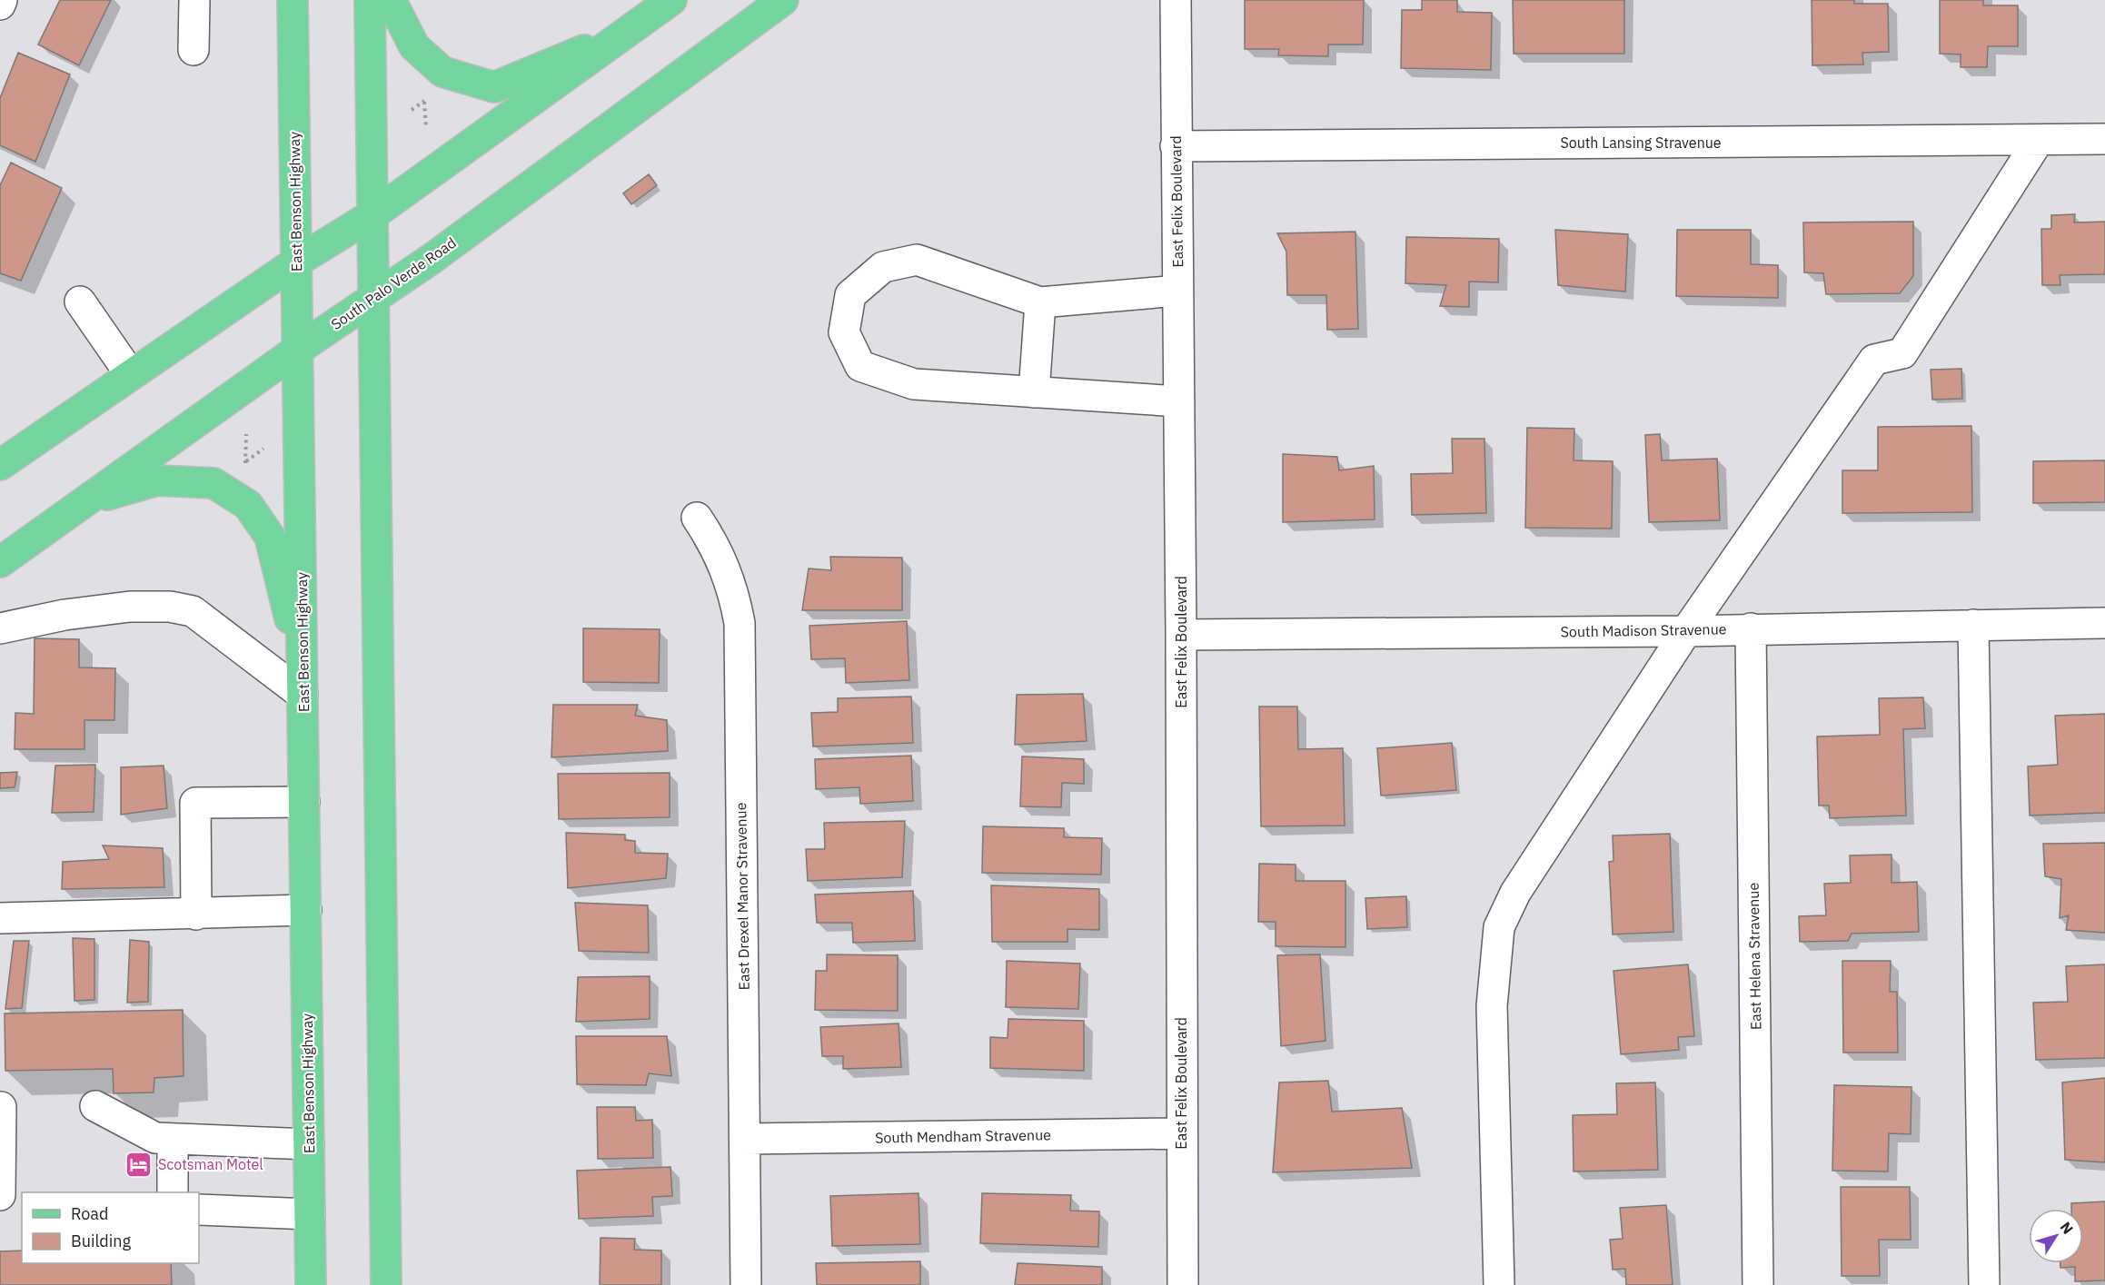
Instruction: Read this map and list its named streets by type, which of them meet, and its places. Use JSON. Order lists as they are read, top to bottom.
{
  "streets": {
    "main road": ["East Benson Highway", "South Palo Verde Road"],
    "street": [
      "South Lansing Stravenue",
      "East Felix Boulevard",
      "South Madison Stravenue",
      "East Drexel Manor Stravenue",
      "East Helena Stravenue",
      "South Mendham Stravenue"
    ]
  },
  "crossings": [
    ["South Lansing Stravenue", "East Felix Boulevard"],
    ["East Benson Highway", "South Palo Verde Road"],
    ["East Felix Boulevard", "South Madison Stravenue"],
    ["East Felix Boulevard", "South Mendham Stravenue"],
    ["South Madison Stravenue", "East Helena Stravenue"],
    ["East Drexel Manor Stravenue", "South Mendham Stravenue"]
  ],
  "places": {
    "hotel": ["Scotsman Motel"]
  },
  "legend": ["Road", "Building"],
  "north": "top right"
}
